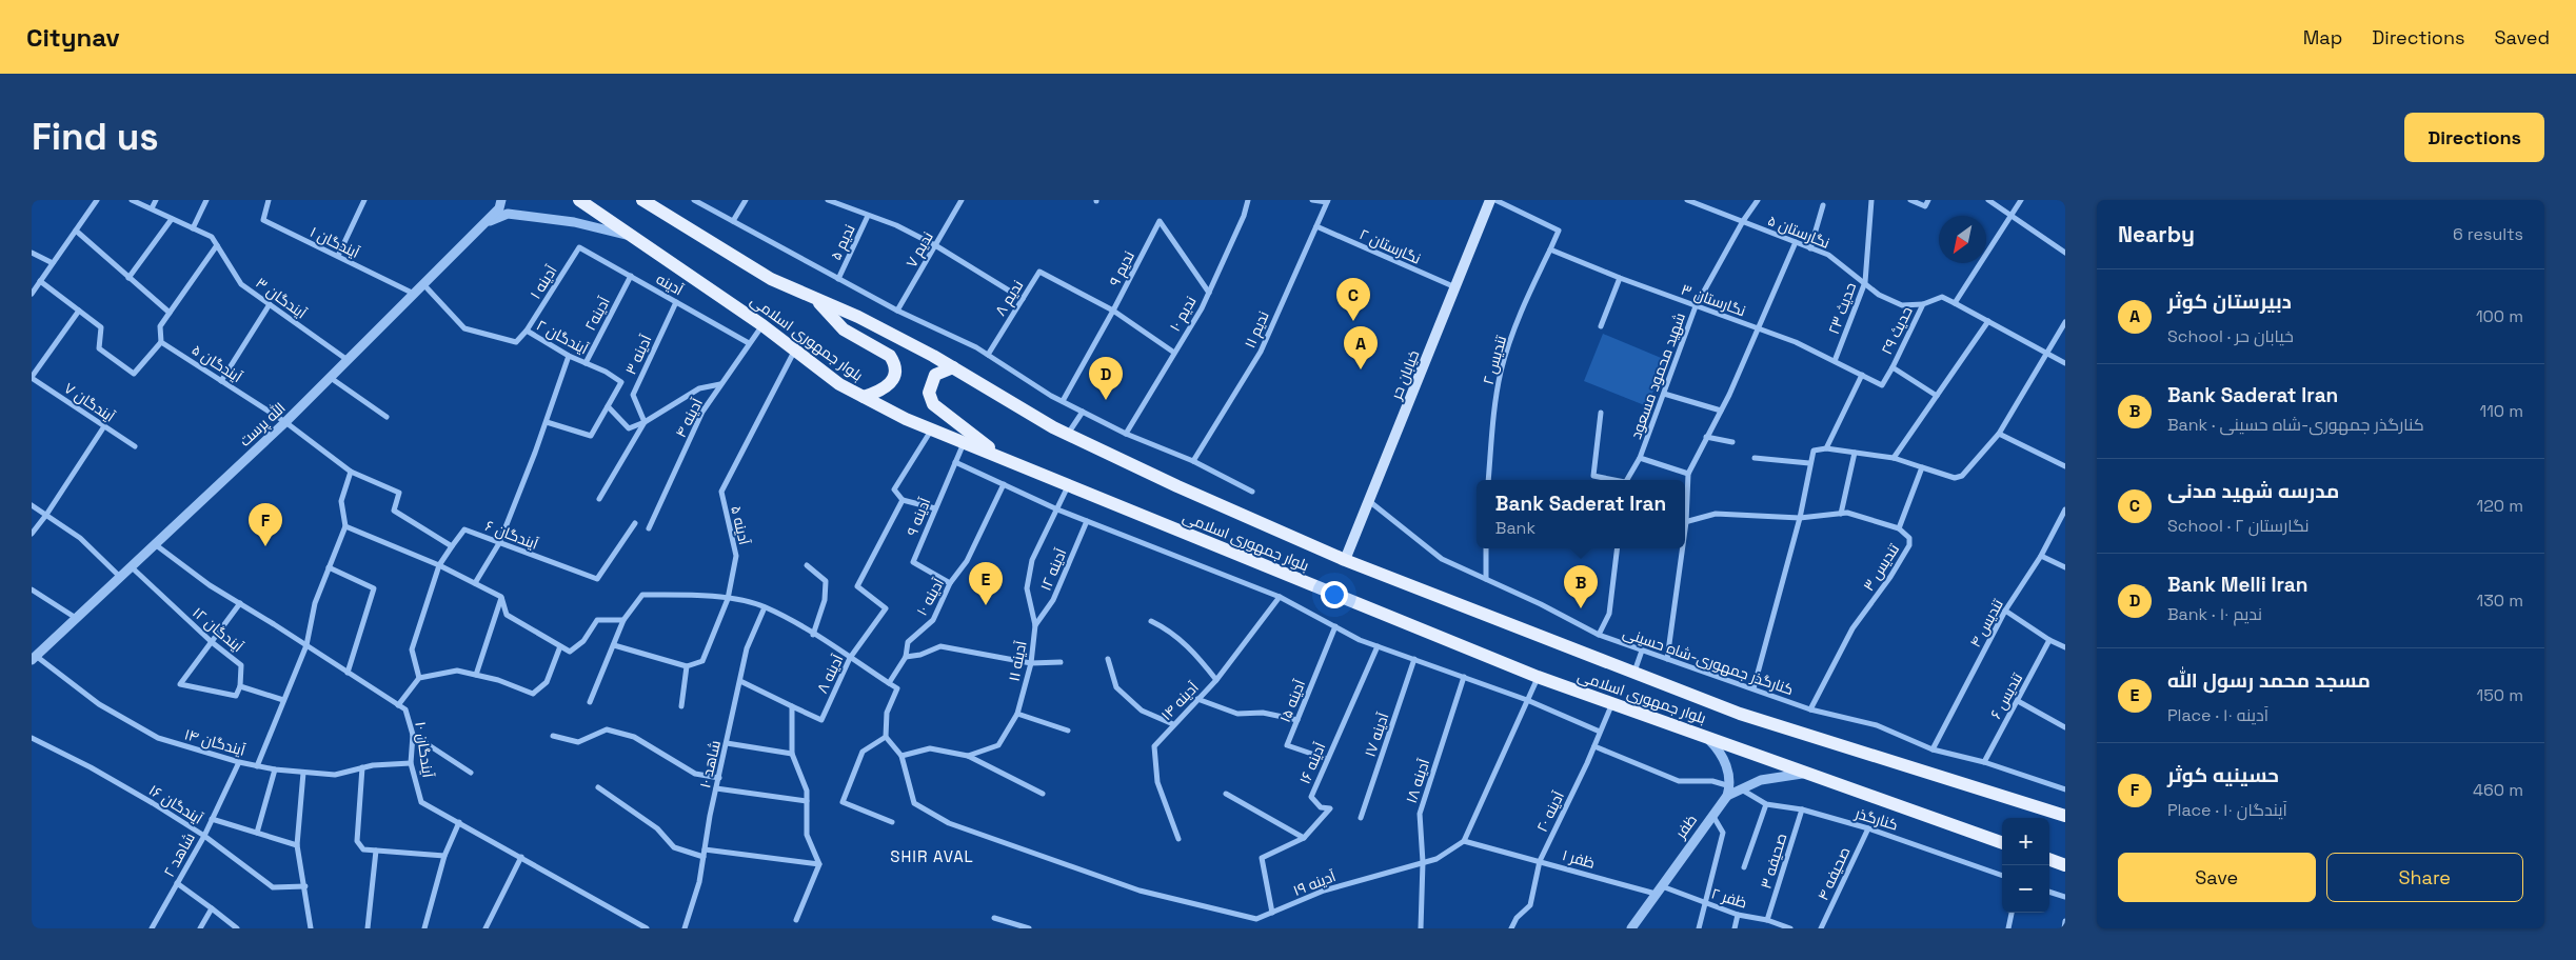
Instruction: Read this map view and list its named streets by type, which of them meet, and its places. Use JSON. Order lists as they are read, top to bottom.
{
  "streets": {
    "main road": ["بلوار جمهوری اسلامی", "خیابان حر"],
    "street": [
      "نگارستان ۵",
      "آیندگان ۱",
      "ندیم ۵",
      "نگارستان ۲",
      "ندیم ۷",
      "ندیم ۹",
      "آدینه ۱",
      "آدینه",
      "آیندگان ۳",
      "ندیم ۸",
      "نگارستان ۳",
      "حدیث ۲۳",
      "آدینه۲",
      "ندیم ۱۰",
      "ندیم ۱۱",
      "حدیث ۲۹",
      "آیندگان ۲",
      "آدینه ۳",
      "تندیس ۲",
      "آیندگان ۵",
      "شهید محمود مسعود",
      "آیندگان ۷",
      "آدینه ۴",
      "الله پرست",
      "آدینه ۹",
      "آدینه ۵",
      "آیندگان ۶",
      "تندیس ۳",
      "آدینه ۱۲",
      "آدینه ۱۰",
      "تندیس ۴",
      "آیندگان ۱۲",
      "آدینه ۱۱",
      "کنارگذر جمهوری-شاه حسینی",
      "آدینه ۸",
      "تندیس ۶",
      "آدینه ۱۴",
      "آدینه ۱۵",
      "آدینه ۱۷",
      "آیندگان ۱۴",
      "آیندگان ۱۰",
      "آدینه ۱۶",
      "شاهد ۱۰",
      "آدینه ۱۸",
      "آیندگان ۱۶",
      "آدینه ۲۰",
      "کنارگذر",
      "ظفر",
      "شاهد ۲",
      "ظفر ۱",
      "صحیفه ۳",
      "صحیفه ۴",
      "آدینه ۱۹",
      "ظفر ۲"
    ]
  },
  "crossings": [
    ["نگارستان ۵", "حدیث ۲۳"],
    ["نگارستان ۵", "حدیث ۲۹"],
    ["نگارستان ۵", "شهید محمود مسعود"],
    ["آیندگان ۱", "الله پرست"],
    ["نگارستان ۲", "ندیم ۱۱"],
    ["نگارستان ۲", "خیابان حر"],
    ["ندیم ۹", "ندیم ۸"],
    ["ندیم ۹", "ندیم ۱۰"],
    ["آدینه ۱", "آدینه"],
    ["آدینه ۱", "آیندگان ۲"],
    ["آدینه", "آدینه۲"],
    ["آدینه", "آدینه ۳"],
    ["آدینه", "آدینه ۴"],
    ["آیندگان ۳", "الله پرست"],
    ["نگارستان ۳", "حدیث ۲۳"],
    ["نگارستان ۳", "حدیث ۲۹"],
    ["نگارستان ۳", "تندیس ۲"],
    ["نگارستان ۳", "شهید محمود مسعود"],
    ["آدینه۲", "آیندگان ۲"],
    ["آیندگان ۲", "الله پرست"],
    ["بلوار جمهوری اسلامی", "خیابان حر"],
    ["بلوار جمهوری اسلامی", "آدینه ۴"],
    ["بلوار جمهوری اسلامی", "آدینه ۹"],
    ["بلوار جمهوری اسلامی", "آدینه ۵"],
    ["بلوار جمهوری اسلامی", "آدینه ۱۱"],
    ["بلوار جمهوری اسلامی", "آدینه ۸"],
    ["بلوار جمهوری اسلامی", "آدینه ۲۰"],
    ["آیندگان ۵", "الله پرست"],
    ["خیابان حر", "کنارگذر جمهوری-شاه حسینی"],
    ["الله پرست", "آیندگان ۱۲"],
    ["الله پرست", "آیندگان ۱۴"],
    ["الله پرست", "آیندگان ۱۰"],
    ["آدینه ۹", "آدینه ۱۰"],
    ["تندیس ۳", "کنارگذر جمهوری-شاه حسینی"],
    ["آدینه ۱۲", "آدینه ۱۱"],
    ["تندیس ۴", "کنارگذر جمهوری-شاه حسینی"],
    ["کنارگذر جمهوری-شاه حسینی", "تندیس ۶"],
    ["آدینه ۱۵", "آدینه ۱۶"],
    ["آیندگان ۱۴", "آیندگان ۱۰"],
    ["آیندگان ۱۴", "شاهد ۲"],
    ["آدینه ۱۶", "آدینه ۱۹"],
    ["آدینه ۱۸", "آدینه ۱۹"],
    ["آیندگان ۱۶", "شاهد ۲"],
    ["آدینه ۲۰", "کنارگذر"],
    ["آدینه ۲۰", "ظفر ۱"],
    ["کنارگذر", "ظفر"],
    ["کنارگذر", "صحیفه ۳"],
    ["کنارگذر", "صحیفه ۴"],
    ["ظفر", "ظفر ۱"],
    ["ظفر", "ظفر ۲"],
    ["ظفر ۱", "آدینه ۱۹"],
    ["ظفر ۱", "ظفر ۲"],
    ["صحیفه ۳", "ظفر ۲"]
  ],
  "districts": ["SHIR AVAL"],
  "north": "bottom left",
  "page": {
    "header": "Citynav",
    "nav": ["Map", "Directions", "Saved"],
    "buttons": [
      "Directions",
      ["Save", "Share"]
    ],
    "title": "Find us",
    "heading": ["Nearby", "6 results"],
    "list": [
      {
        "mark": "A",
        "name": "دبیرستان کوثر",
        "note": "School · خیابان حر",
        "value": "100 m"
      },
      {
        "mark": "B",
        "name": "Bank Saderat Iran",
        "note": "Bank · کنارگذر جمهوری-شاه حسینی",
        "value": "110 m"
      },
      {
        "mark": "C",
        "name": "مدرسه شهید مدنی",
        "note": "School · نگارستان ۲",
        "value": "120 m"
      },
      {
        "mark": "D",
        "name": "Bank Melli Iran",
        "note": "Bank · ندیم ۱۰",
        "value": "130 m"
      },
      {
        "mark": "E",
        "name": "مسجد محمد رسول الله",
        "note": "Place · آدینه ۱۰",
        "value": "150 m"
      },
      {
        "mark": "F",
        "name": "حسینیه کوثر",
        "note": "Place · آیندگان ۱۰",
        "value": "460 m"
      }
    ],
    "pins": [
      "C",
      "A",
      "D",
      "F",
      "E",
      "B"
    ],
    "popup": ["Bank Saderat Iran", "Bank"],
    "map_buttons": ["+", "−"]
  }
}
